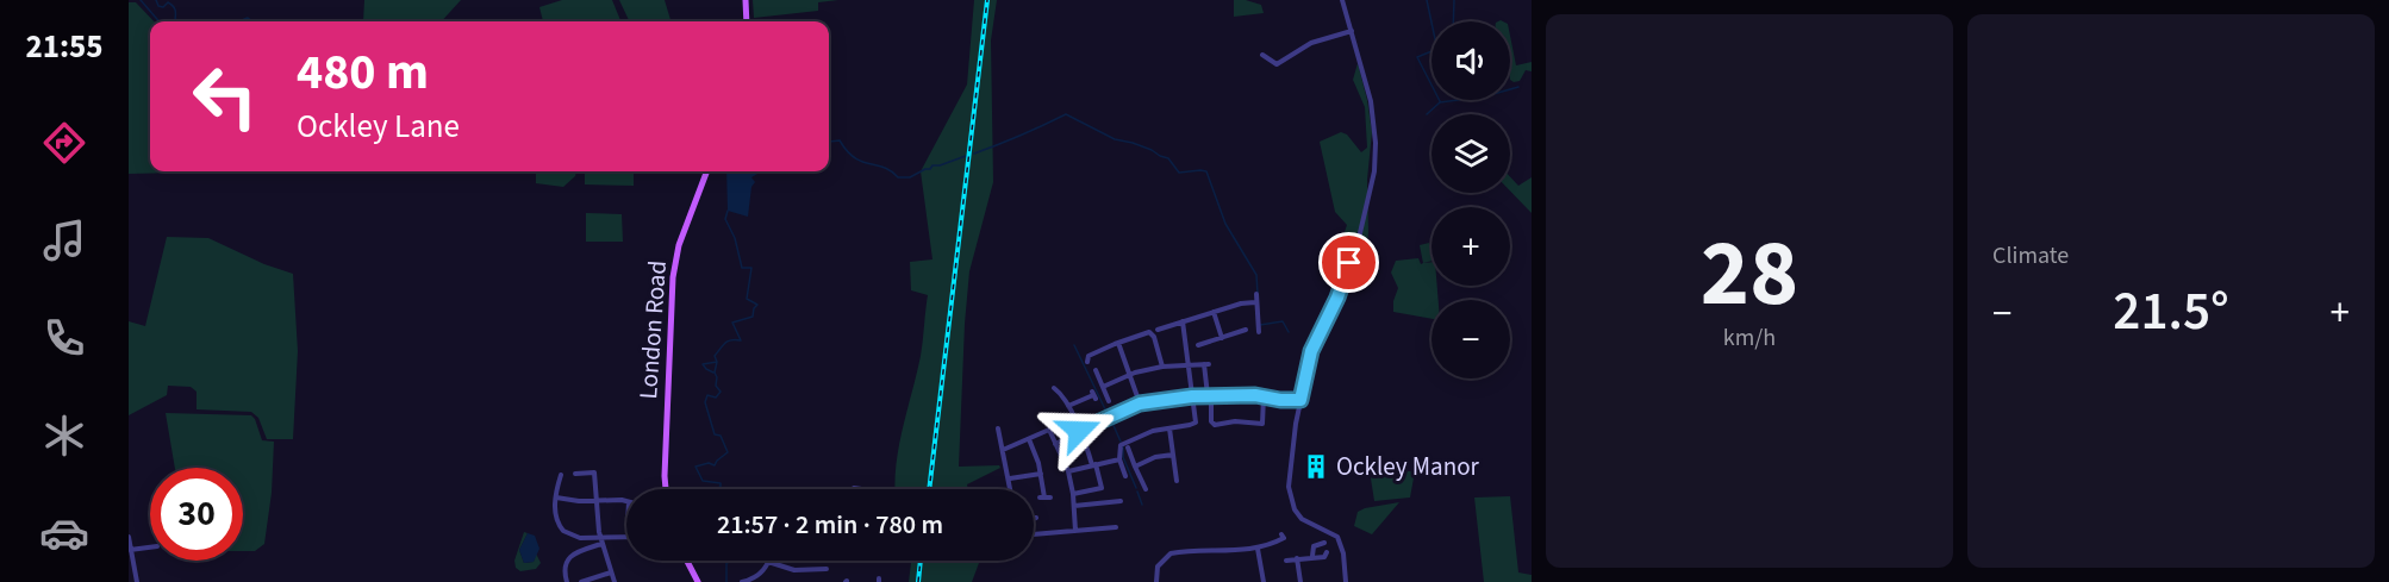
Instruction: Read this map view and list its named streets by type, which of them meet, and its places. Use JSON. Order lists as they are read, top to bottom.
{
  "streets": {
    "main road": ["London Road"]
  },
  "places": {
    "building": ["Ockley Manor"]
  },
  "page": {
    "tabs": "21:55",
    "tile": [
      ["28", "km/h"],
      "Climate"
    ],
    "map_buttons": ["+", "−"],
    "turn": ["480 m", "Ockley Lane"],
    "heat": ["−", "21.5°", "+"],
    "limit": "30",
    "trip": "21:57 · 2 min · 780 m"
  }
}
